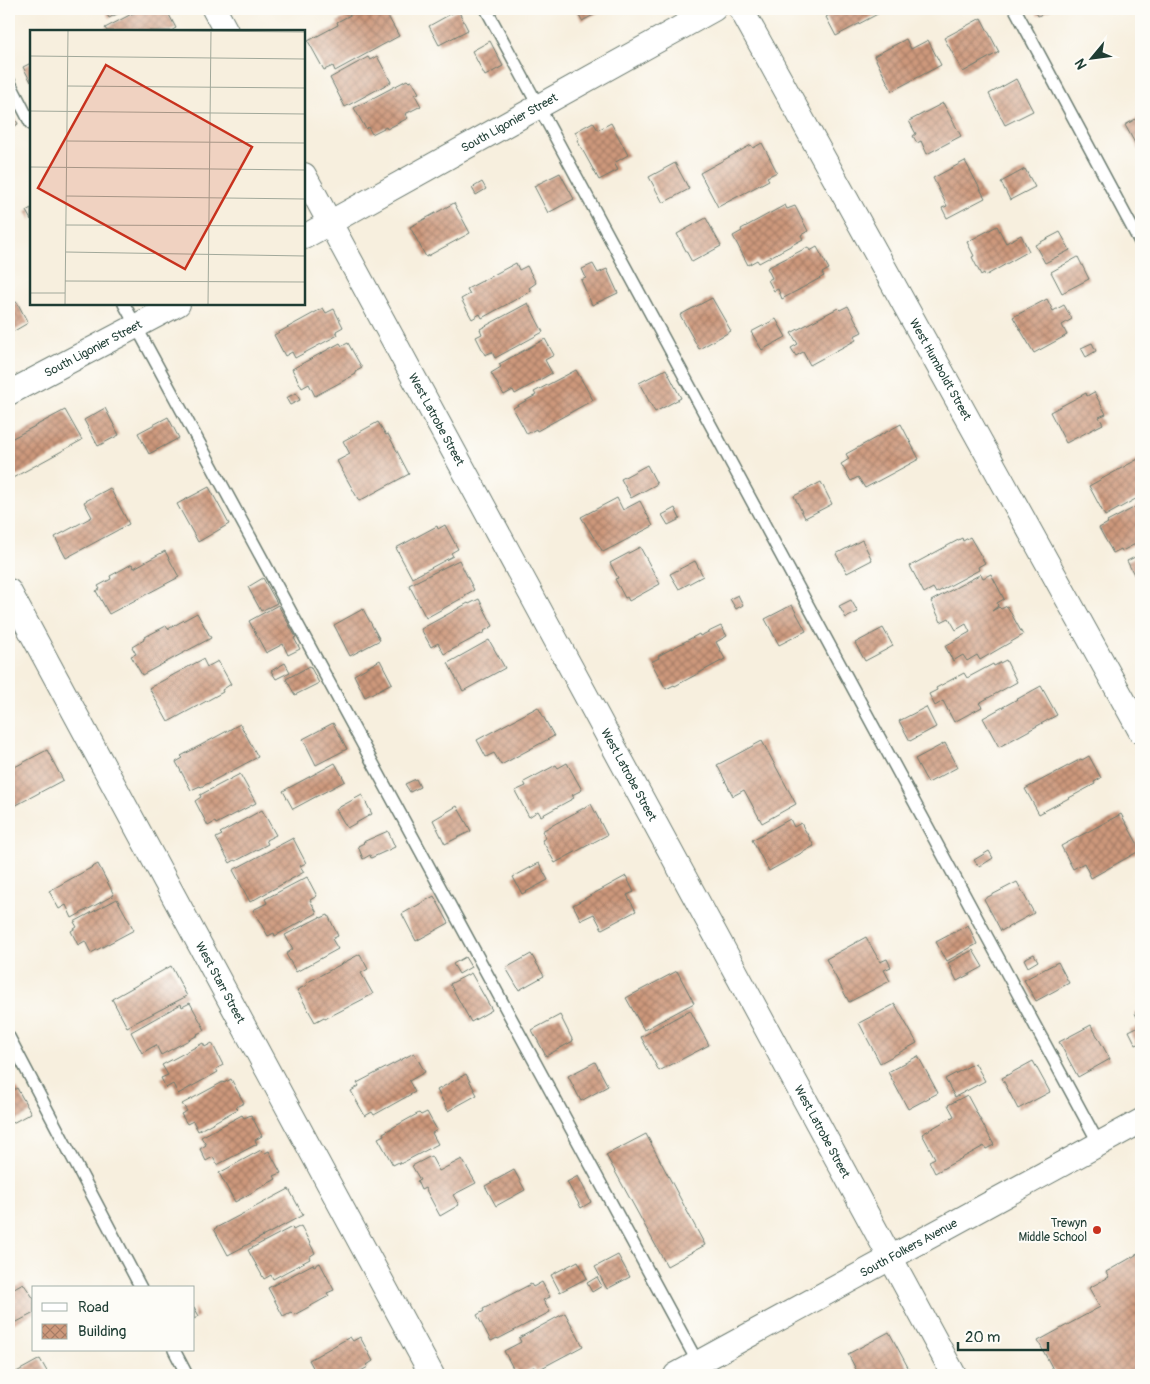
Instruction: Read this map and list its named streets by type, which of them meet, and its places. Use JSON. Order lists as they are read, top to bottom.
{
  "streets": {
    "street": [
      "South Ligonier Street",
      "West Humboldt Street",
      "West Latrobe Street",
      "West Starr Street",
      "South Folkers Avenue"
    ]
  },
  "crossings": [
    ["South Ligonier Street", "West Latrobe Street"],
    ["West Latrobe Street", "South Folkers Avenue"]
  ],
  "places": ["Trewyn Middle School"],
  "legend": ["Road", "Building"],
  "scale_bar": "20 m",
  "north": "bottom left"
}
